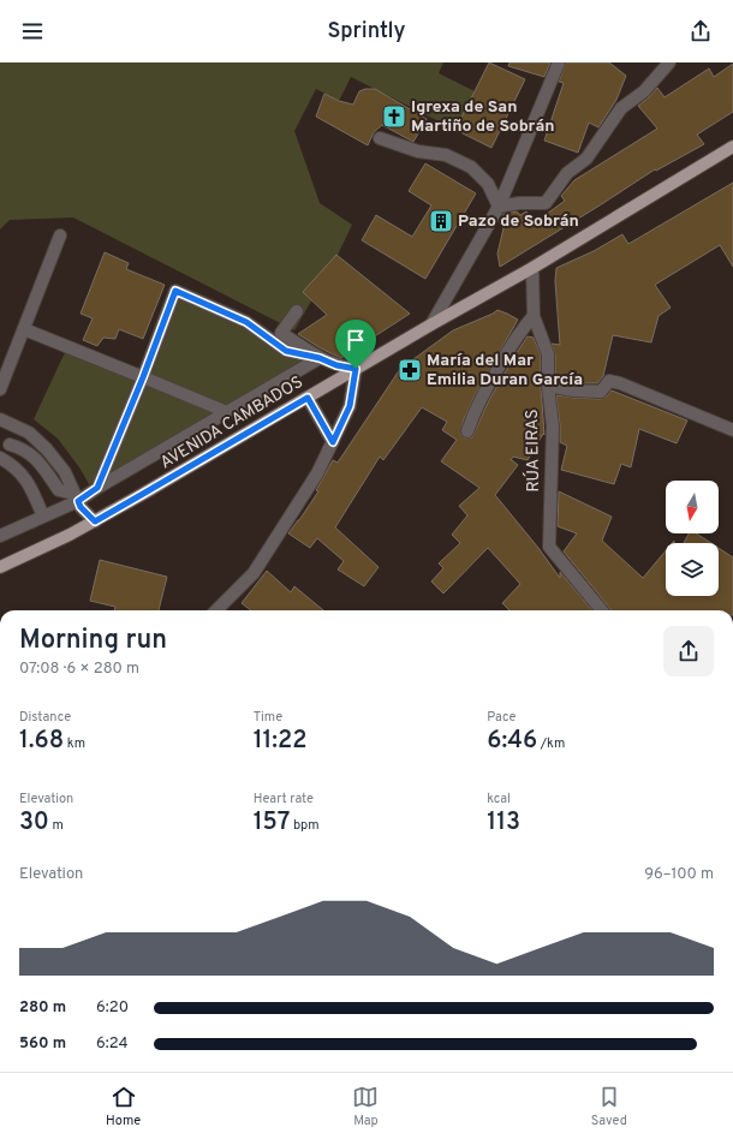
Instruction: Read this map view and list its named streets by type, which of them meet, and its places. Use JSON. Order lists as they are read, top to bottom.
{
  "streets": {
    "main road": ["AVENIDA CAMBADOS"],
    "street": ["RÚA EIRAS"]
  },
  "crossings": [
    ["AVENIDA CAMBADOS", "RÚA EIRAS"]
  ],
  "places": {
    "church": ["Igrexa de San Martiño de Sobrán"],
    "building": ["Pazo de Sobrán"],
    "pharmacy": ["María del Mar Emilia Duran García"]
  },
  "north": "bottom",
  "page": {
    "header": "Sprintly",
    "heading": ["Morning run", "07:08 · 6 × 280 m"],
    "stats": [
      ["Distance", "1.68 km"],
      ["Time", "11:22"],
      ["Pace", "6:46 /km"],
      ["Elevation", "30 m"],
      ["Heart rate", "157 bpm"],
      ["kcal", "113"]
    ],
    "chart": ["Elevation", "96–100 m"],
    "list": [
      {
        "name": "280 m",
        "note": "6:20"
      },
      {
        "name": "560 m",
        "note": "6:24"
      }
    ],
    "tabs": ["Home", "Map", "Saved"]
  }
}
